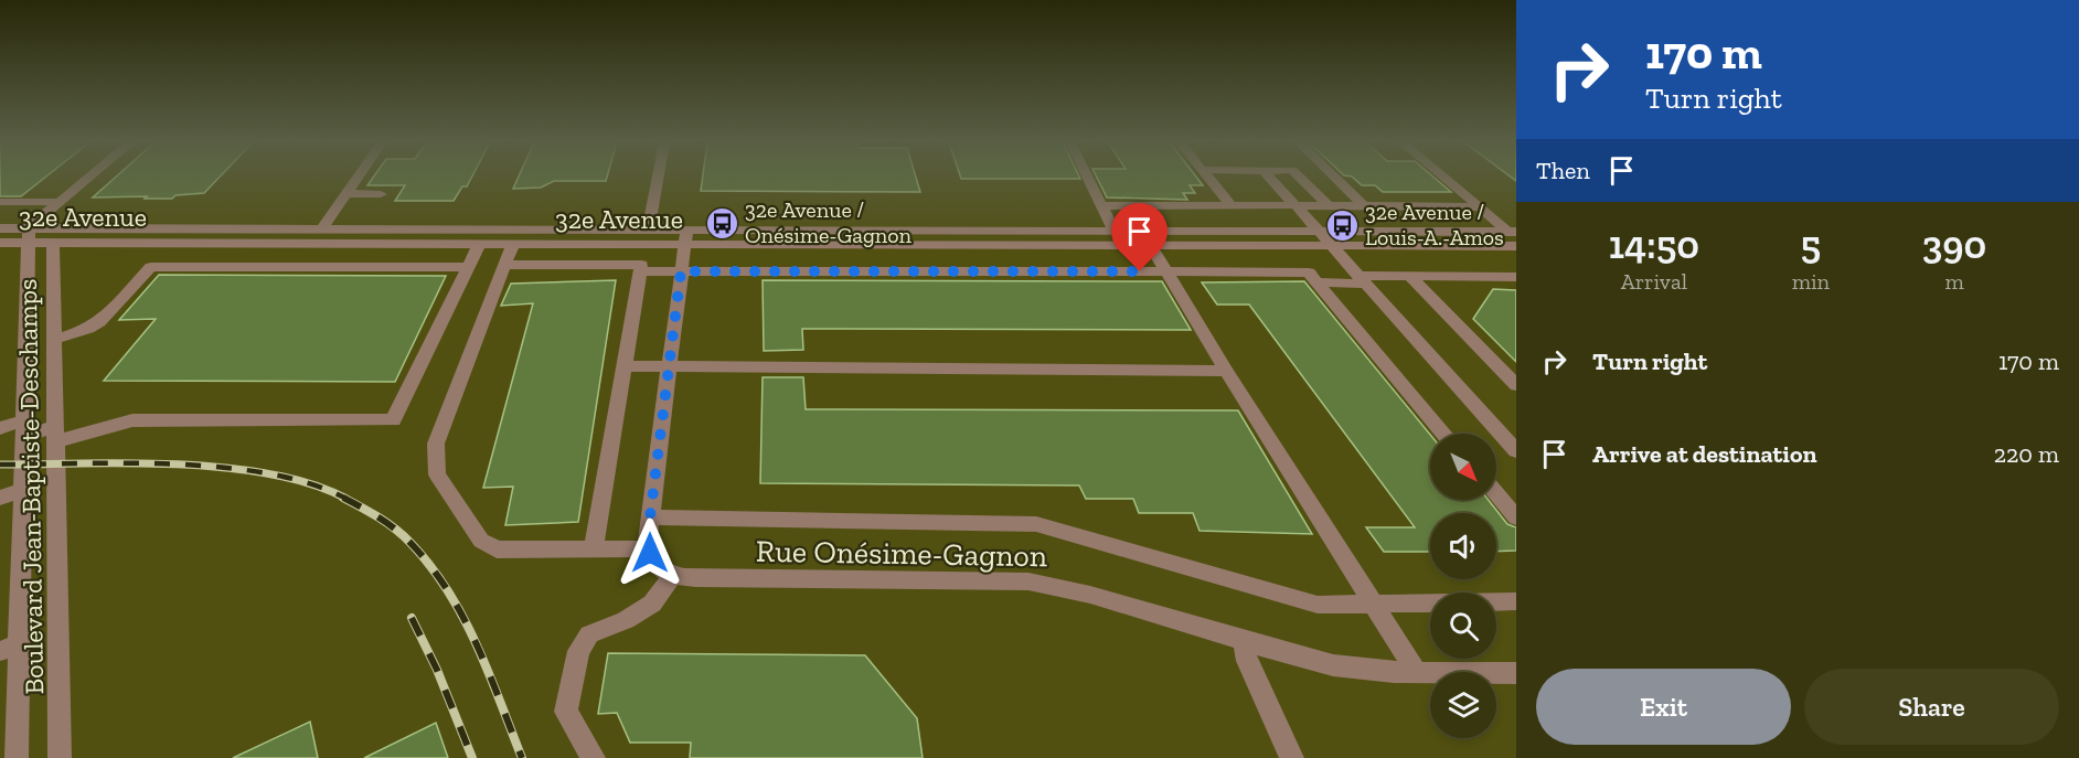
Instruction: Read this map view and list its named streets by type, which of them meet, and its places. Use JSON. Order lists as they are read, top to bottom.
{
  "streets": {
    "street": ["32e Avenue", "Boulevard Jean-Baptiste-Deschamps", "Rue Onésime-Gagnon"]
  },
  "crossings": [
    ["32e Avenue", "Boulevard Jean-Baptiste-Deschamps"]
  ],
  "places": {
    "bus stop": ["32e Avenue / Onésime-Gagnon", "32e Avenue / Louis-A.-Amos"]
  },
  "north": "bottom right",
  "page": {
    "turn": ["170 m", "Turn right"],
    "then": "Then",
    "eta": [
      "14:50",
      "Arrival",
      "5",
      "min",
      "390",
      "m"
    ],
    "list": [
      {
        "name": "Turn right",
        "value": "170 m"
      },
      {
        "name": "Arrive at destination",
        "value": "220 m"
      }
    ],
    "buttons": ["Exit", "Share"]
  }
}
